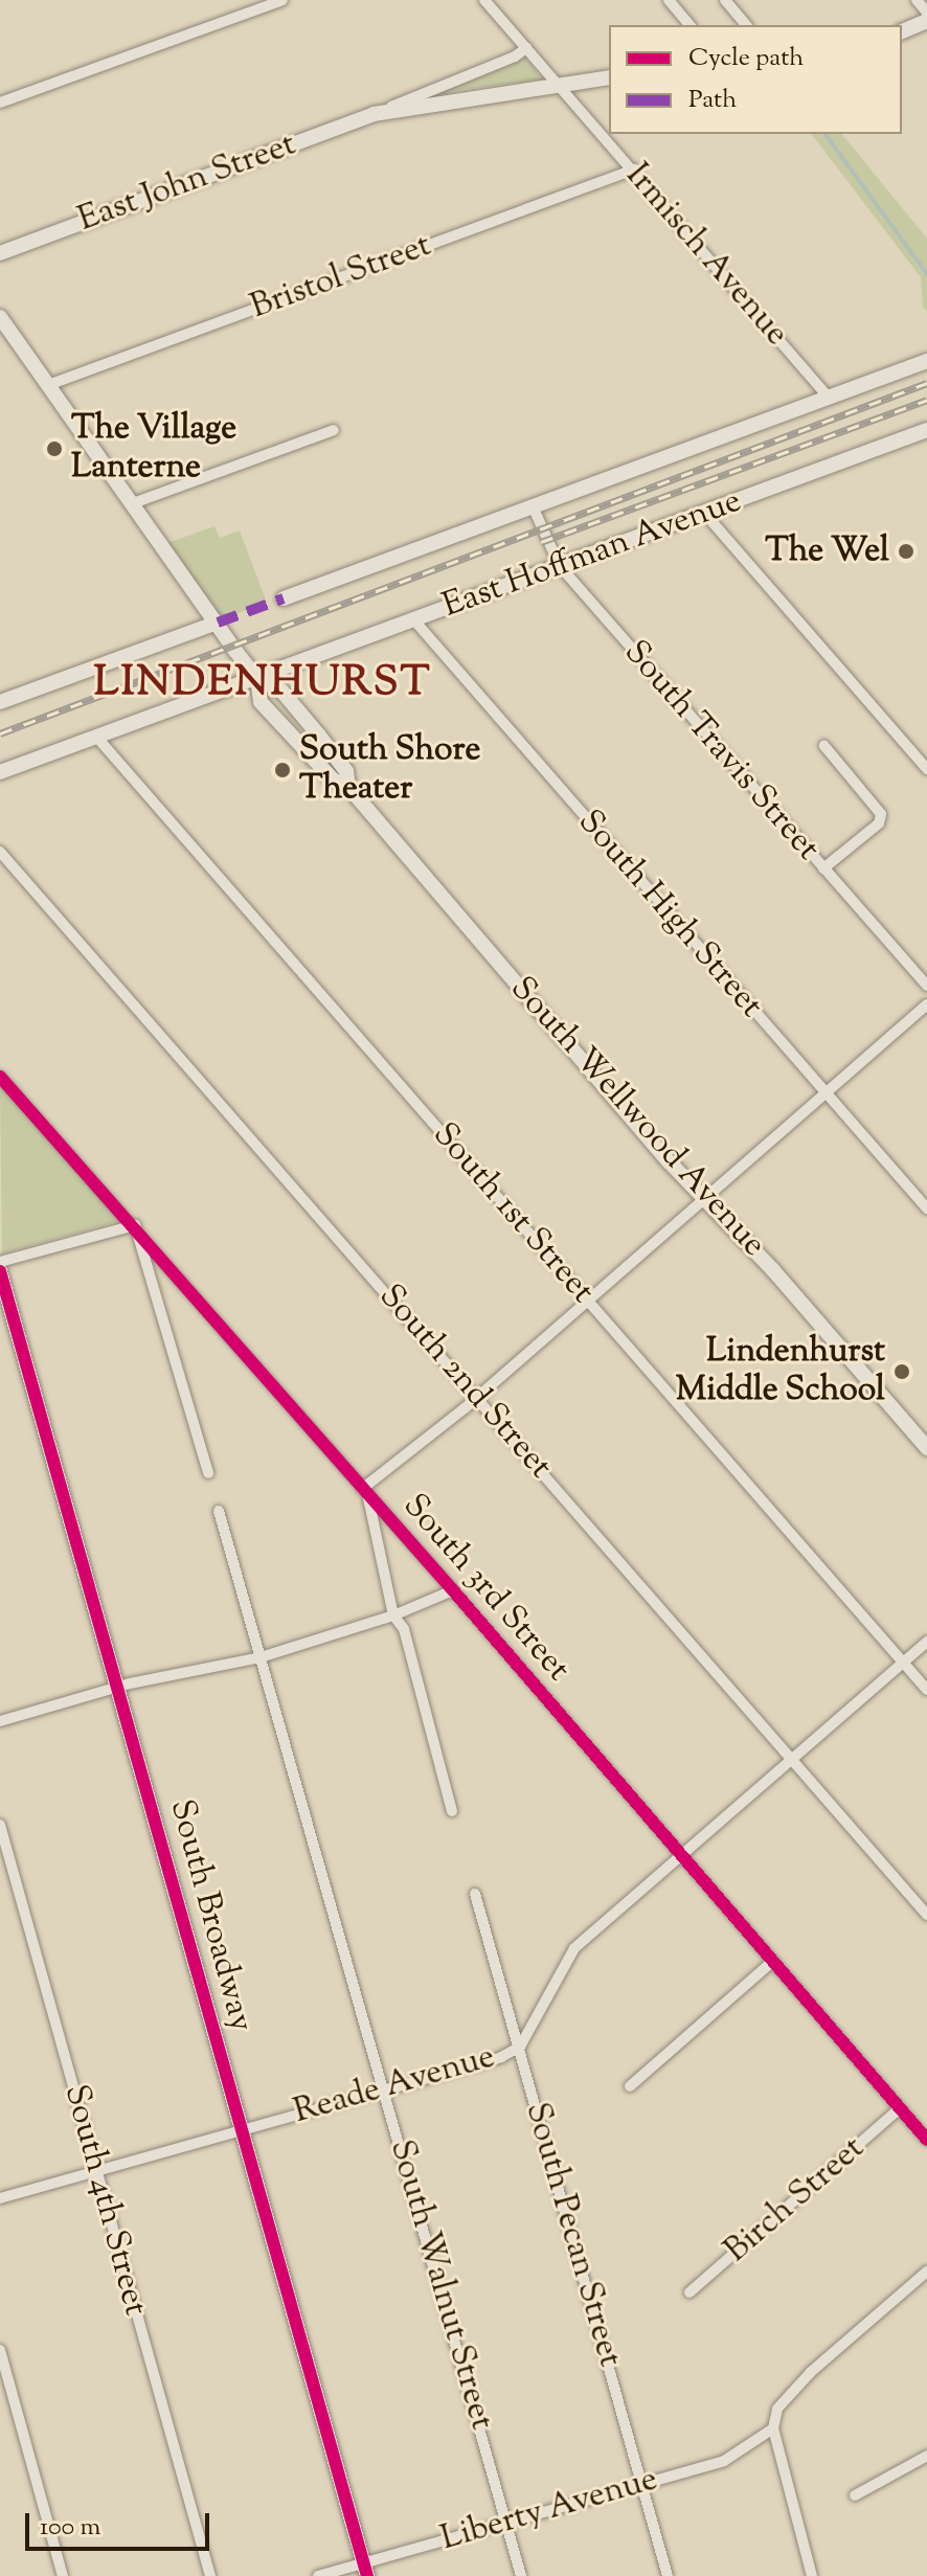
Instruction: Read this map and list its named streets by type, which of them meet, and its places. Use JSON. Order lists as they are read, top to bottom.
{
  "streets": {
    "street": [
      "East John Street",
      "Irmisch Avenue",
      "Bristol Street",
      "East Hoffman Avenue",
      "South Travis Street",
      "South High Street",
      "South Wellwood Avenue",
      "South 1st Street",
      "South 2nd Street",
      "South 3rd Street",
      "South Broadway",
      "Reade Avenue",
      "South 4th Street",
      "Birch Street",
      "South Pecan Street",
      "South Walnut Street",
      "Liberty Avenue"
    ]
  },
  "crossings": [
    ["East John Street", "Irmisch Avenue"],
    ["Irmisch Avenue", "Bristol Street"],
    ["Irmisch Avenue", "East Hoffman Avenue"],
    ["Bristol Street", "South Wellwood Avenue"],
    ["East Hoffman Avenue", "South Travis Street"],
    ["East Hoffman Avenue", "South High Street"],
    ["East Hoffman Avenue", "South Wellwood Avenue"],
    ["East Hoffman Avenue", "South 1st Street"],
    ["South 1st Street", "Reade Avenue"],
    ["South 2nd Street", "Reade Avenue"],
    ["South 3rd Street", "Reade Avenue"],
    ["South 3rd Street", "Birch Street"],
    ["South Broadway", "Reade Avenue"],
    ["South Broadway", "Liberty Avenue"],
    ["Reade Avenue", "South 4th Street"],
    ["Reade Avenue", "South Pecan Street"],
    ["Reade Avenue", "South Walnut Street"],
    ["South Pecan Street", "Liberty Avenue"],
    ["South Walnut Street", "Liberty Avenue"]
  ],
  "districts": ["LINDENHURST"],
  "places": [
    "The Village Lanterne",
    "The Wel",
    "South Shore Theater",
    "Lindenhurst Middle School"
  ],
  "legend": ["Cycle path", "Path"],
  "scale_bar": "100 m"
}
